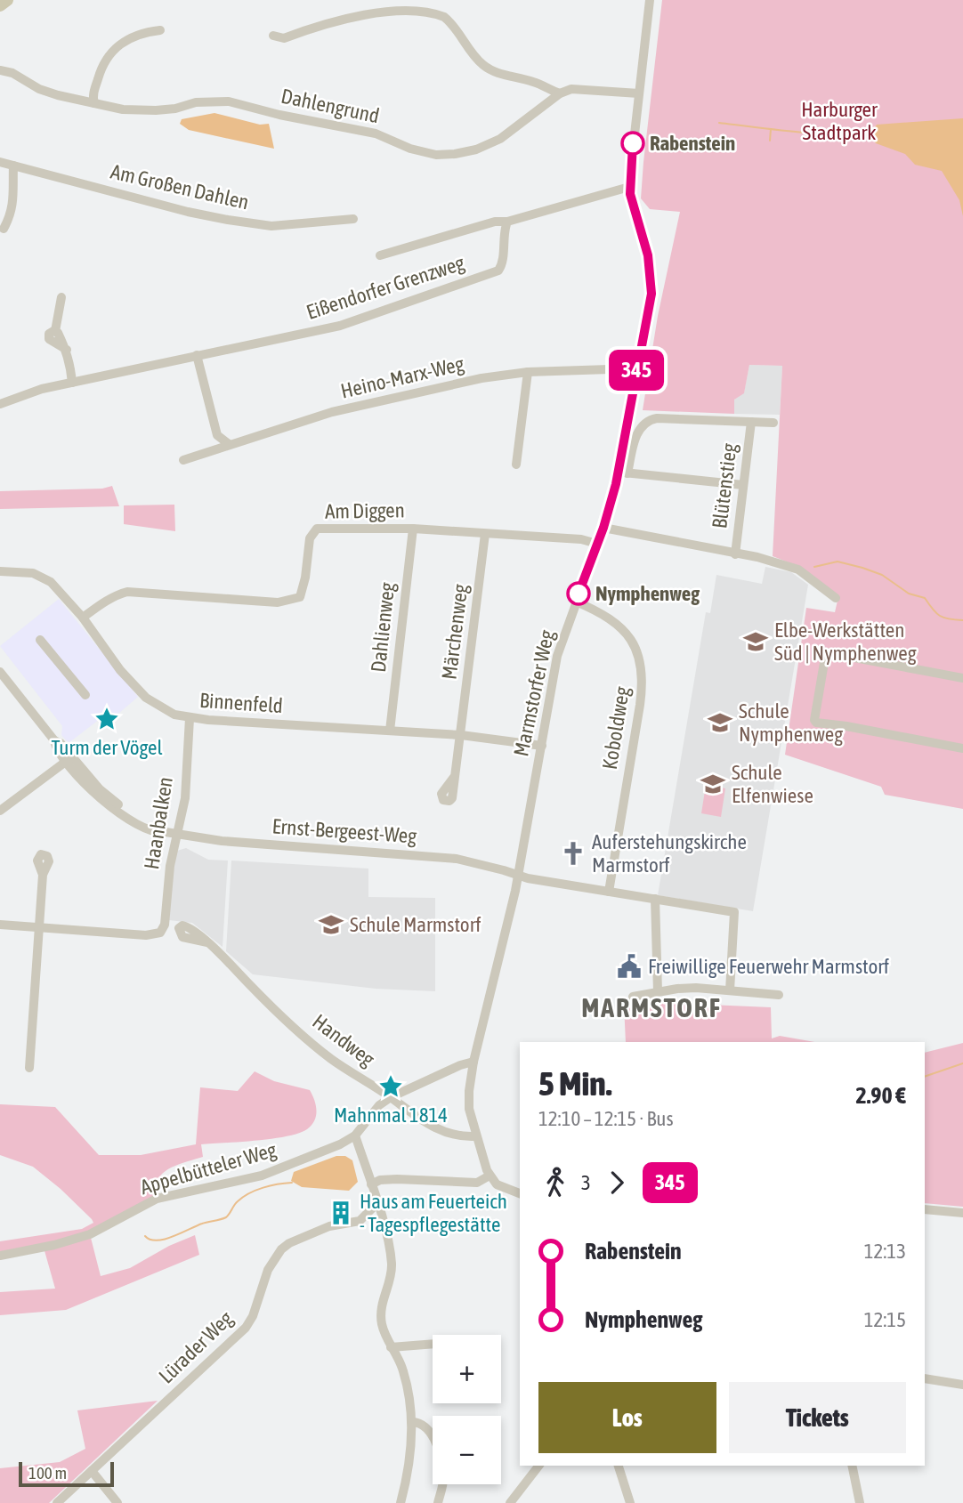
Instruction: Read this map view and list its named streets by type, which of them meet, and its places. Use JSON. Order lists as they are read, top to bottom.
{
  "streets": {
    "street": [
      "Dahlengrund",
      "Am Großen Dahlen",
      "Eißendorfer Grenzweg",
      "Heino-Marx-Weg",
      "Blütenstieg",
      "Am Diggen",
      "Dahlienweg",
      "Märchenweg",
      "Marmstorfer Weg",
      "Binnenfeld",
      "Koboldweg",
      "Haanbalken",
      "Ernst-Bergeest-Weg",
      "Handweg",
      "Appelbütteler Weg",
      "Lürader Weg"
    ]
  },
  "crossings": [
    ["Eißendorfer Grenzweg", "Marmstorfer Weg"],
    ["Heino-Marx-Weg", "Marmstorfer Weg"],
    ["Blütenstieg", "Marmstorfer Weg"],
    ["Am Diggen", "Dahlienweg"],
    ["Am Diggen", "Märchenweg"],
    ["Am Diggen", "Marmstorfer Weg"],
    ["Am Diggen", "Binnenfeld"],
    ["Dahlienweg", "Binnenfeld"],
    ["Märchenweg", "Binnenfeld"],
    ["Marmstorfer Weg", "Binnenfeld"],
    ["Marmstorfer Weg", "Koboldweg"],
    ["Marmstorfer Weg", "Ernst-Bergeest-Weg"],
    ["Marmstorfer Weg", "Handweg"],
    ["Binnenfeld", "Haanbalken"],
    ["Koboldweg", "Ernst-Bergeest-Weg"],
    ["Haanbalken", "Ernst-Bergeest-Weg"]
  ],
  "districts": ["MARMSTORF"],
  "parks": ["Harburger Stadtpark"],
  "places": {
    "other": ["Rabenstein", "Nymphenweg"],
    "school or university": [
      "Elbe-Werkstätten Süd | Nymphenweg",
      "Schule Nymphenweg",
      "Schule Elfenwiese",
      "Schule Marmstorf"
    ],
    "place": ["Turm der Vögel", "Mahnmal 1814"],
    "church": ["Auferstehungskirche Marmstorf"],
    "public building": ["Freiwillige Feuerwehr Marmstorf"],
    "building": ["Haus am Feuerteich - Tagespflegestätte"]
  },
  "lines": ["bus line 345"],
  "scale_bar": "100 m",
  "page": {
    "on_map": "345",
    "heading": ["5 Min.", "12:10 – 12:15 · Bus", "2.90 €"],
    "legs": ["3", "345"],
    "list": [
      {
        "name": "Rabenstein",
        "value": "12:13"
      },
      {
        "name": "Nymphenweg",
        "value": "12:15"
      }
    ],
    "map_buttons": ["+", "−"],
    "buttons": ["Los", "Tickets"],
    "scale": "100 m"
  }
}
